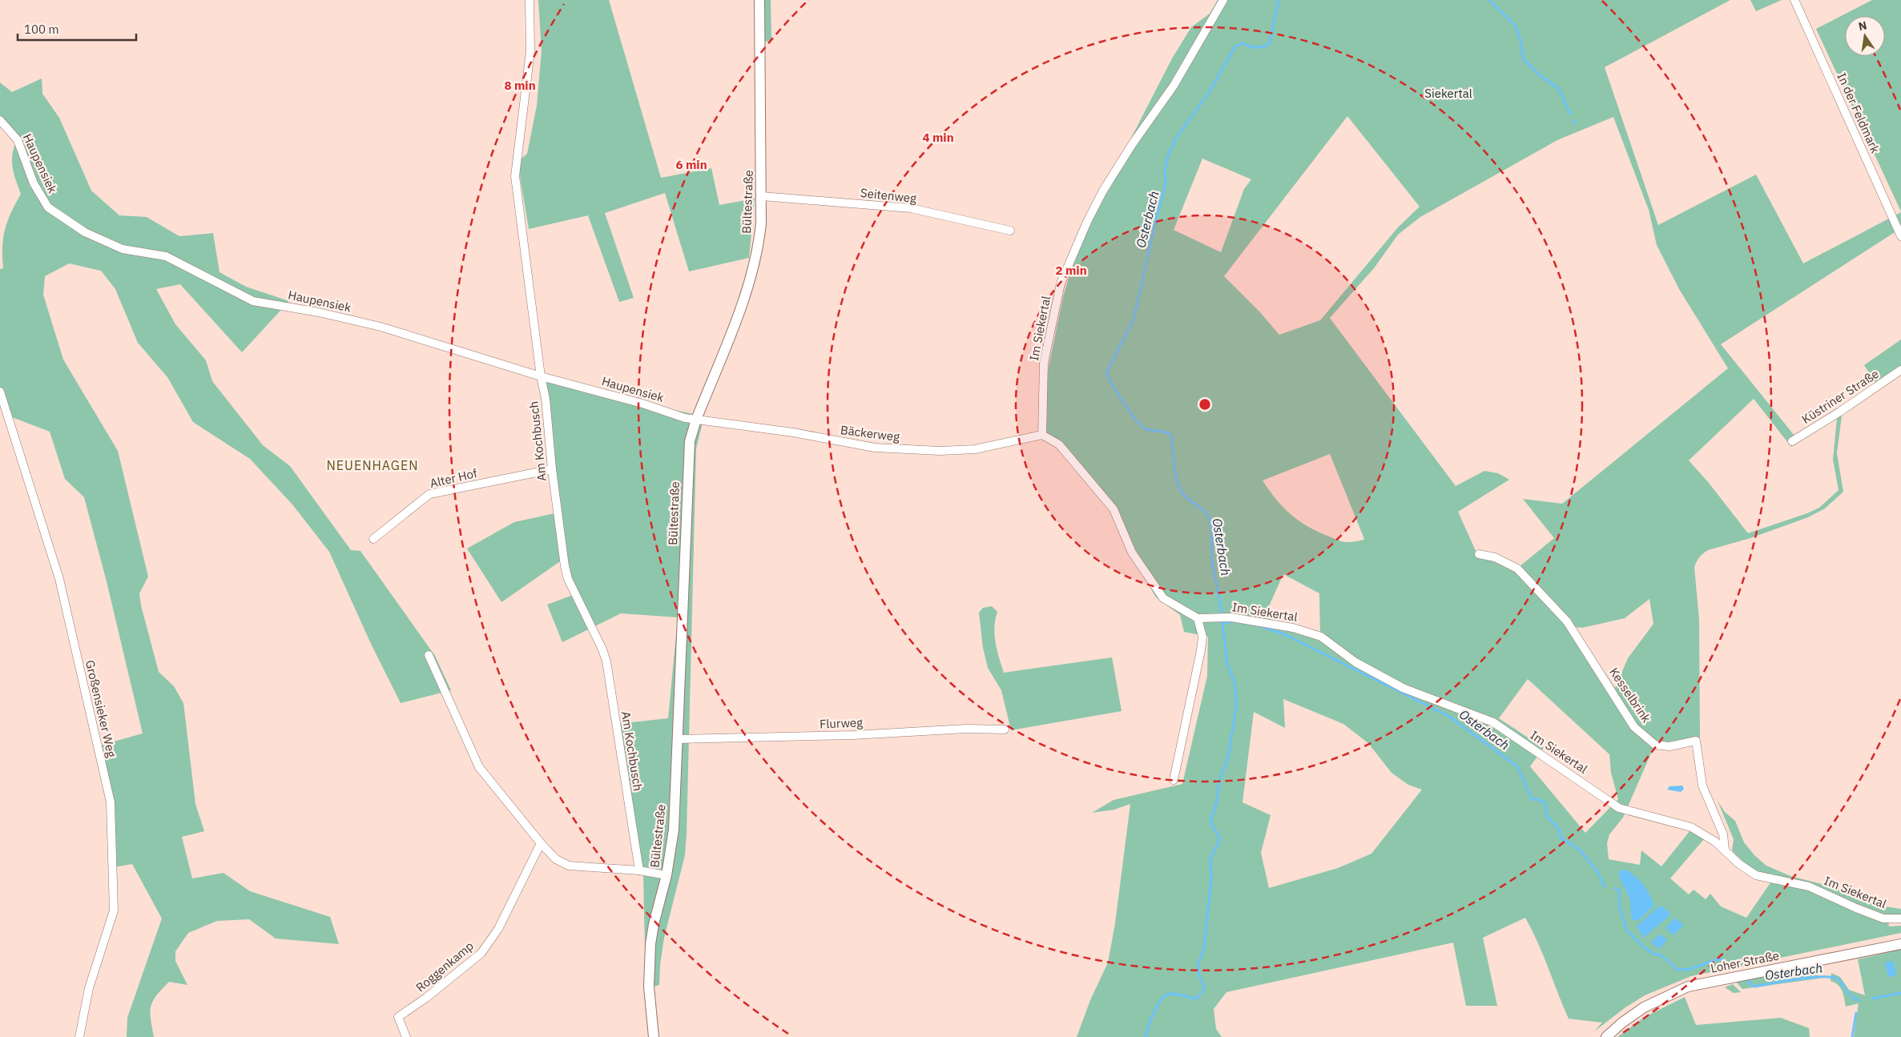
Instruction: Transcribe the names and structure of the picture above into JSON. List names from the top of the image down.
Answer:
{
  "streets": {
    "street": [
      "In der Feldmark",
      "Haupensiek",
      "Seitenweg",
      "Bültestraße",
      "Im Siekertal",
      "Küstriner Straße",
      "Bäckerweg",
      "Am Kochbusch",
      "Alter Hof",
      "Kesselbrink",
      "Großensieker Weg",
      "Flurweg",
      "Loher Straße",
      "Roggenkamp"
    ]
  },
  "crossings": [
    ["Haupensiek", "Bültestraße"],
    ["Haupensiek", "Bäckerweg"],
    ["Haupensiek", "Am Kochbusch"],
    ["Seitenweg", "Bültestraße"],
    ["Bültestraße", "Bäckerweg"],
    ["Bültestraße", "Flurweg"],
    ["Im Siekertal", "Bäckerweg"],
    ["Im Siekertal", "Kesselbrink"],
    ["Am Kochbusch", "Alter Hof"]
  ],
  "districts": ["NEUENHAGEN"],
  "water": ["Osterbach"],
  "parks": ["Siekertal"],
  "scale_bar": "100 m",
  "north": "top",
  "rings": [
    "8 min",
    "4 min",
    "6 min",
    "2 min"
  ]
}
